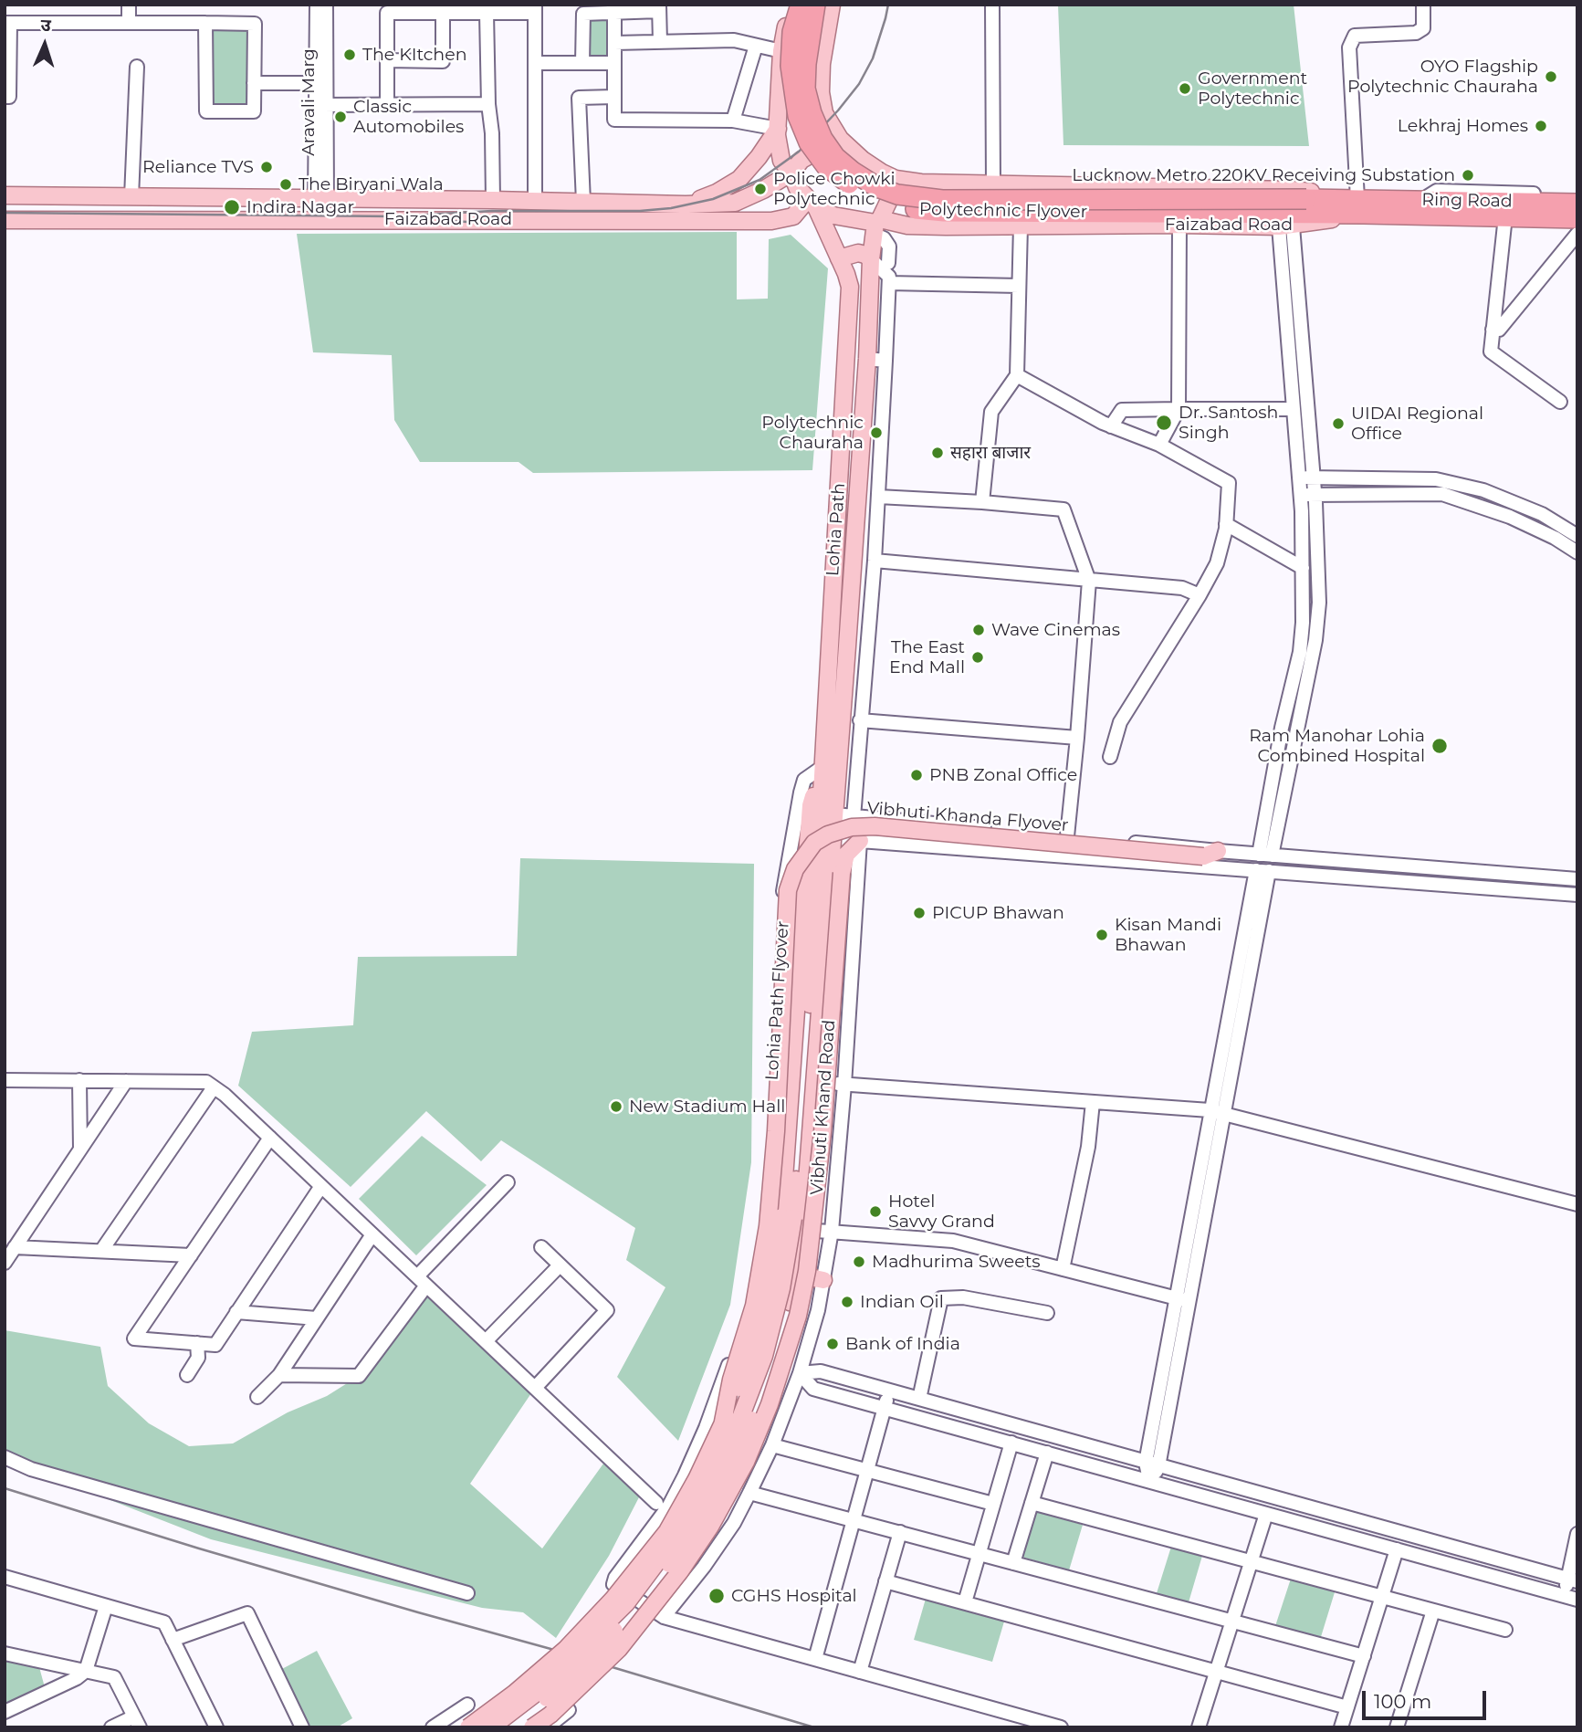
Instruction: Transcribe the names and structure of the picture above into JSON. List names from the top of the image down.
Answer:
{
  "streets": {
    "highway": ["Ring Road", "Polytechnic Flyover", "Faizabad Road"],
    "main road": ["Lohia Path", "Vibhuti Khanda Flyover", "Lohia Path Flyover"],
    "street": ["Aravali Marg", "Vibhuti Khand Road"]
  },
  "crossings": [
    ["Aravali Marg", "Faizabad Road"],
    ["Ring Road", "Polytechnic Flyover"],
    ["Ring Road", "Faizabad Road"],
    ["Polytechnic Flyover", "Faizabad Road"],
    ["Faizabad Road", "Lohia Path"],
    ["Lohia Path", "Lohia Path Flyover"],
    ["Vibhuti Khanda Flyover", "Lohia Path Flyover"]
  ],
  "places": [
    "The KItchen",
    "OYO Flagship Polytechnic Chauraha",
    "Government Polytechnic",
    "Classic Automobiles",
    "Lekhraj Homes",
    "Reliance TVS",
    "Lucknow Metro 220KV Receiving Substation",
    "The Biryani Wala",
    "Police Chowki Polytechnic",
    "Indira Nagar",
    "Dr. Santosh Singh",
    "UIDAI Regional Office",
    "Polytechnic Chauraha",
    "सहारा बाजार",
    "Wave Cinemas",
    "The East End Mall",
    "Ram Manohar Lohia Combined Hospital",
    "PNB Zonal Office",
    "PICUP Bhawan",
    "Kisan Mandi Bhawan",
    "New Stadium Hall",
    "Hotel Savvy Grand",
    "Madhurima Sweets",
    "Indian Oil",
    "Bank of India",
    "CGHS Hospital"
  ],
  "scale_bar": "100 m",
  "north": "top"
}
